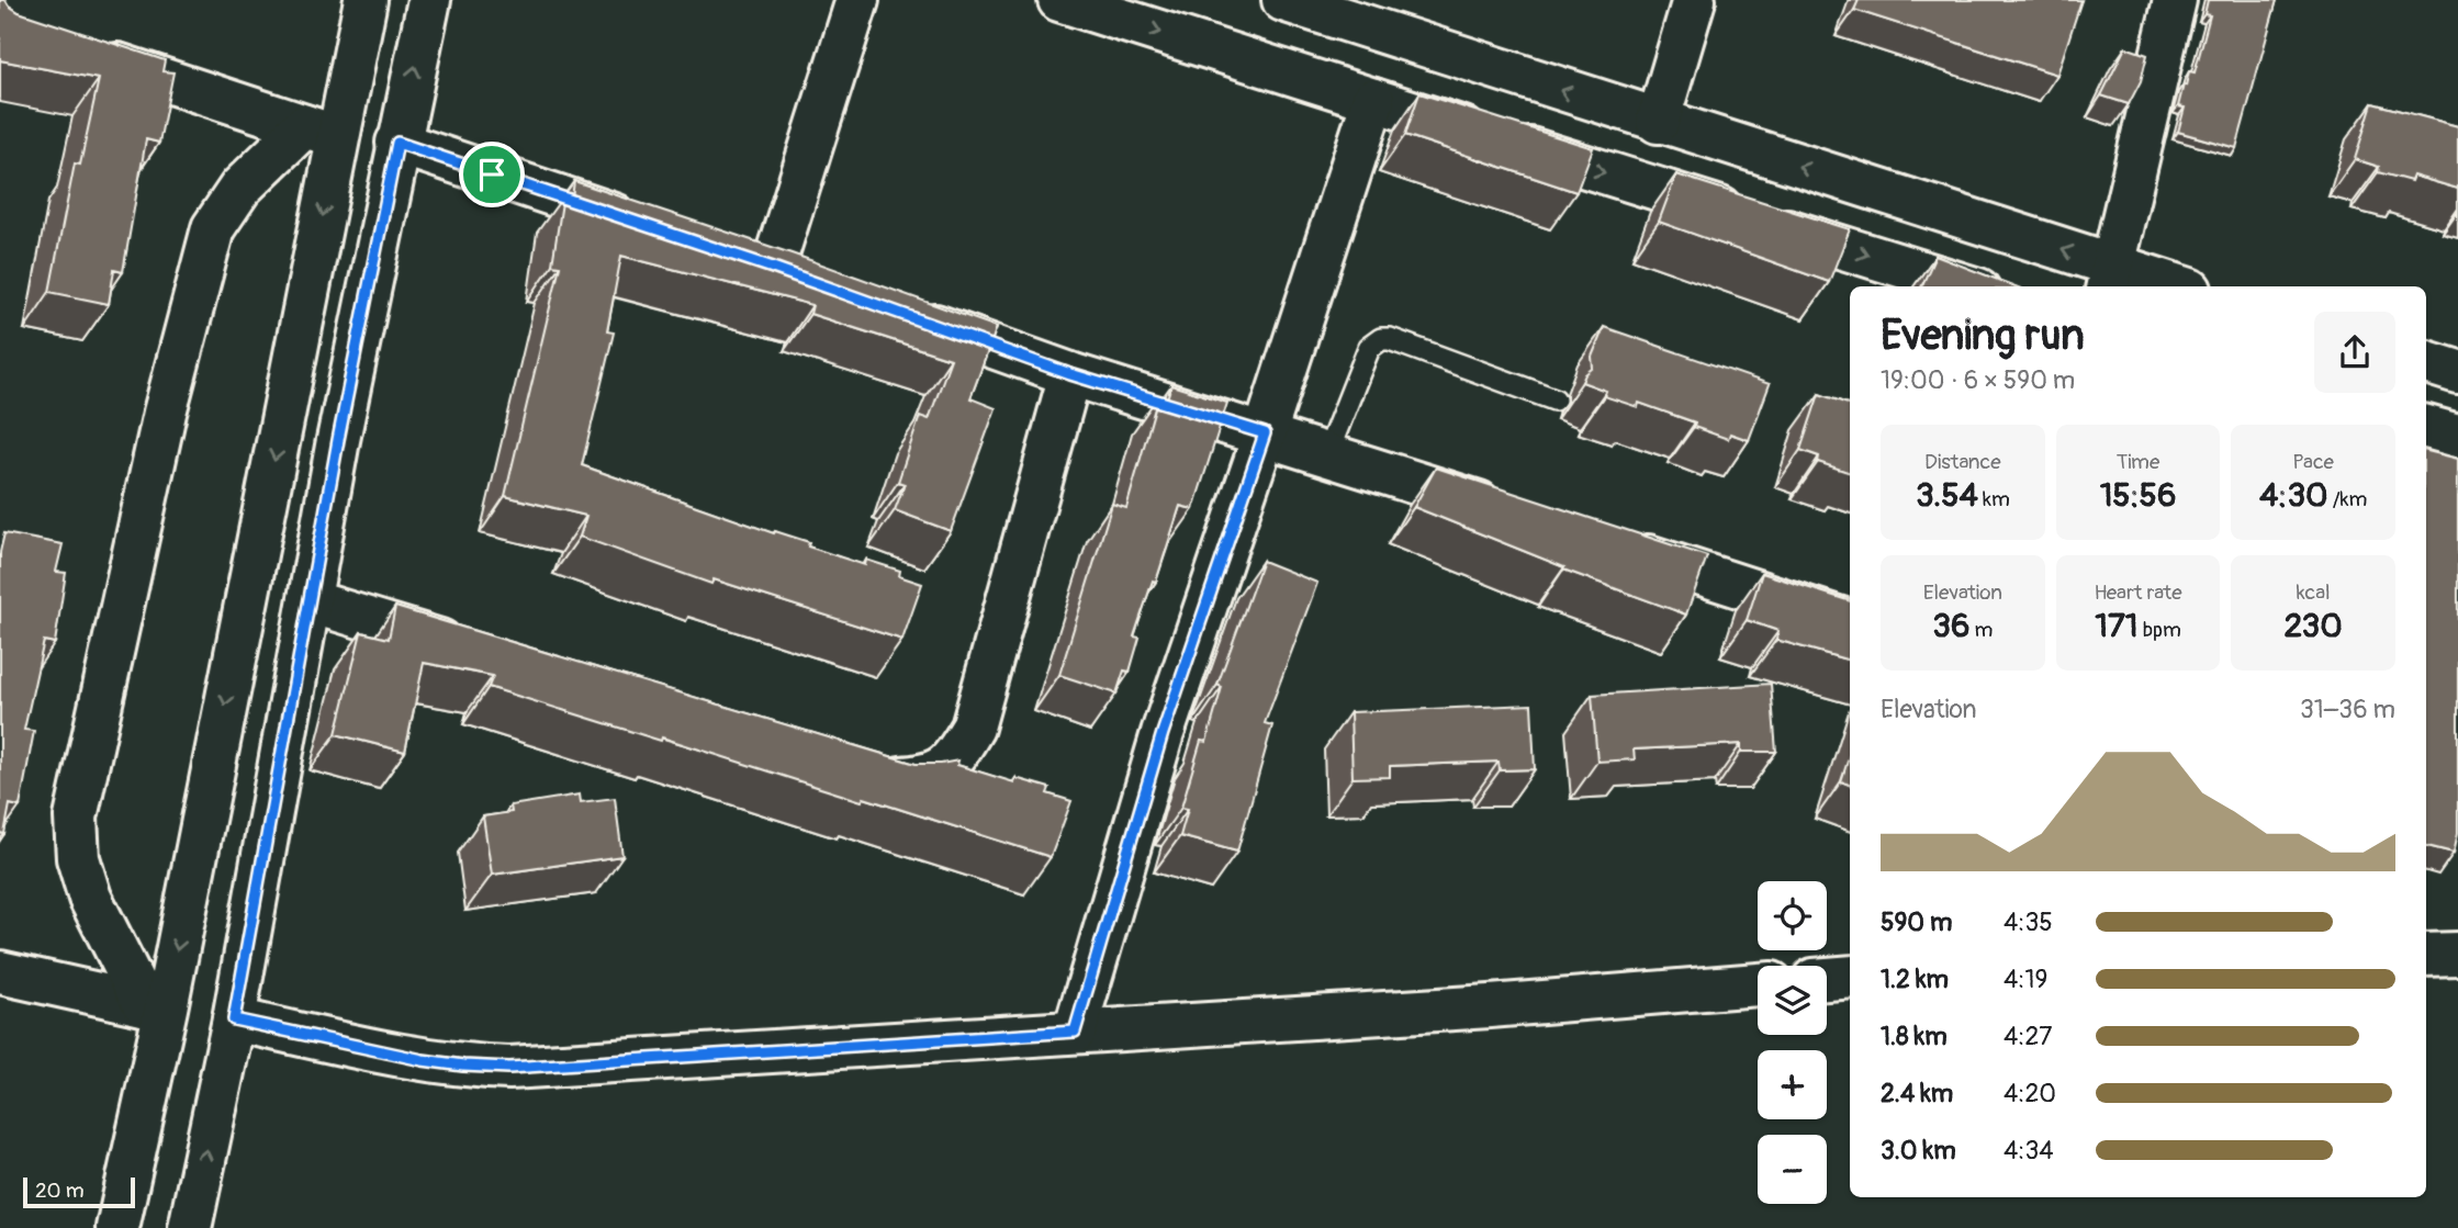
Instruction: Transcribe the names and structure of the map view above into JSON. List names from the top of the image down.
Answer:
{
  "scale_bar": "20 m",
  "page": {
    "heading": ["Evening run", "19:00 · 6 × 590 m"],
    "stats": [
      ["Distance", "3.54 km"],
      ["Time", "15:56"],
      ["Pace", "4:30 /km"],
      ["Elevation", "36 m"],
      ["Heart rate", "171 bpm"],
      ["kcal", "230"]
    ],
    "chart": ["Elevation", "31–36 m"],
    "map_buttons": ["+", "−"],
    "list": [
      {
        "name": "590 m",
        "note": "4:35"
      },
      {
        "name": "1.2 km",
        "note": "4:19"
      },
      {
        "name": "1.8 km",
        "note": "4:27"
      },
      {
        "name": "2.4 km",
        "note": "4:20"
      },
      {
        "name": "3.0 km",
        "note": "4:34"
      }
    ],
    "scale": "20 m"
  }
}
